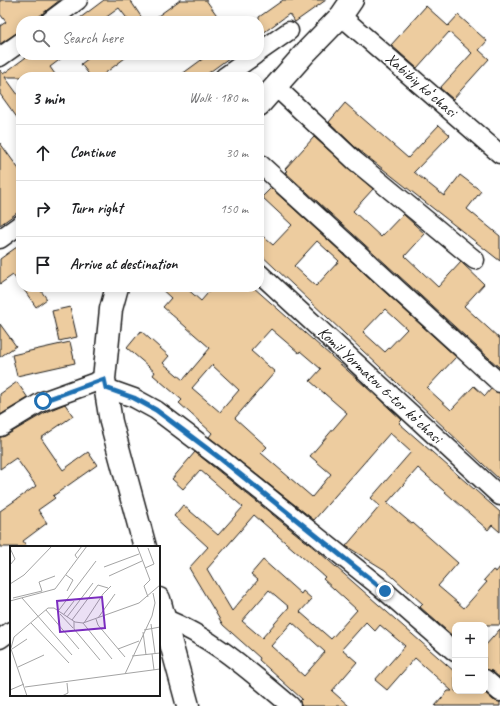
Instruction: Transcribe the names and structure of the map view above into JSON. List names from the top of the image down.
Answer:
{
  "streets": {
    "street": ["Xabibiy koʻchasi", "Komil Yormatov 6-tor koʻchasi"]
  },
  "page": {
    "search": "Search here",
    "heading": ["3 min", "Walk · 180 m"],
    "list": [
      ["Continue", "30 m"],
      ["Turn right", "150 m"],
      "Arrive at destination"
    ],
    "map_buttons": ["+", "−"]
  }
}
